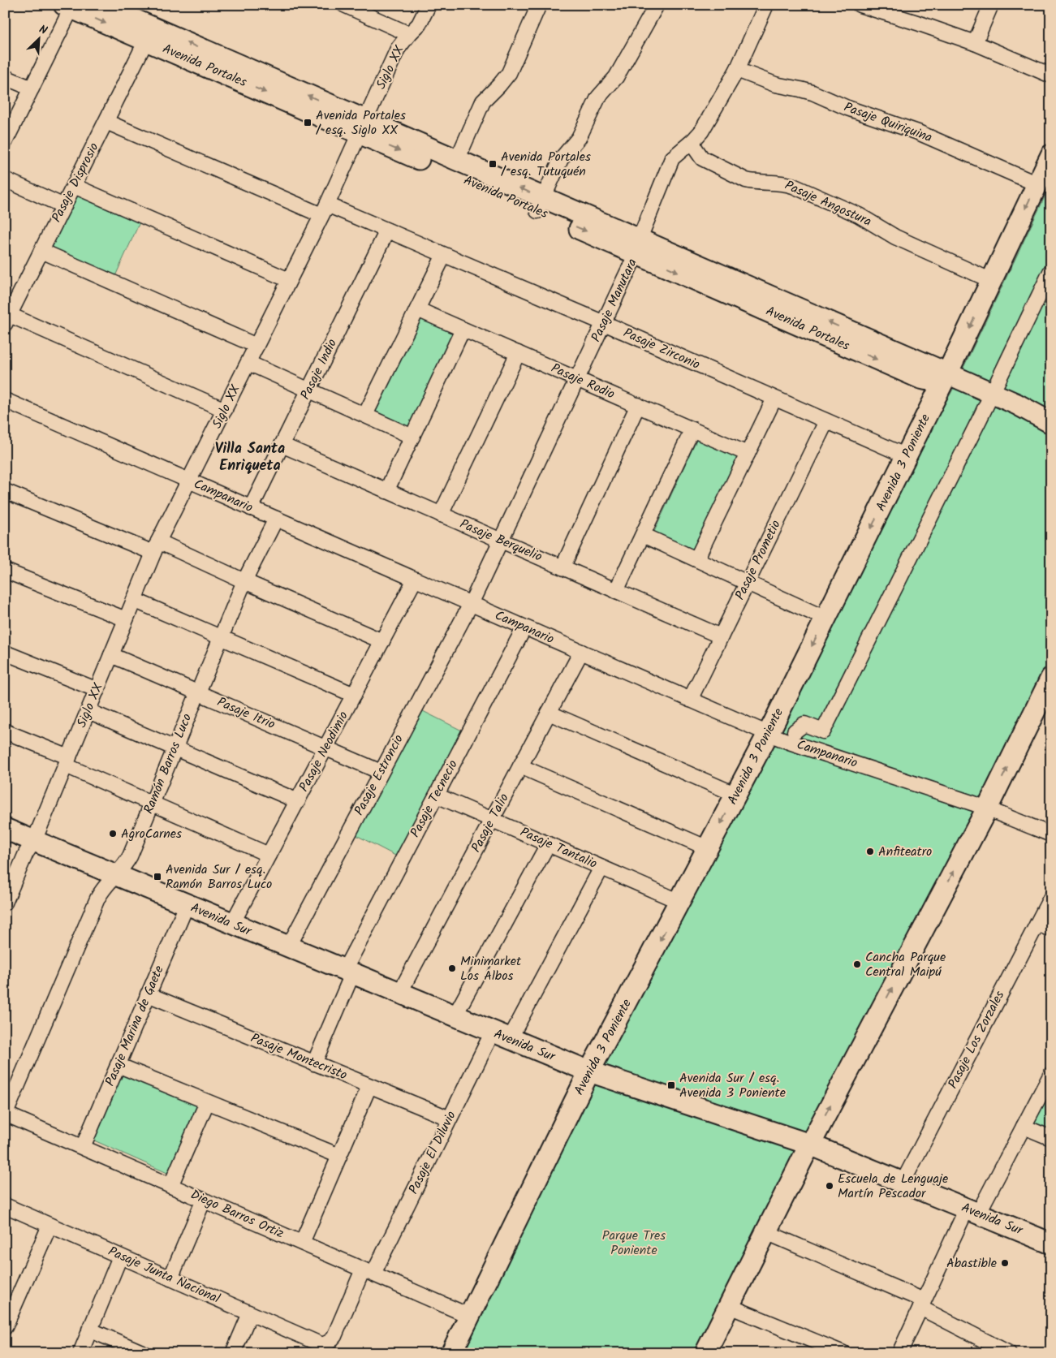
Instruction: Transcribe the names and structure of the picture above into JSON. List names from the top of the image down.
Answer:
{
  "streets": {
    "main road": ["Avenida Portales", "Avenida 3 Poniente", "Avenida Sur"],
    "street": [
      "Siglo XX",
      "Pasaje Quiriquina",
      "Pasaje Disprosio",
      "Pasaje Angostura",
      "Pasaje Manutara",
      "Pasaje Zirconio",
      "Pasaje Indio",
      "Pasaje Rodio",
      "Campanario",
      "Pasaje Berquelio",
      "Pasaje Prometio",
      "Pasaje Itrio",
      "Pasaje Neodimio",
      "Ramón Barros Luco",
      "Pasaje Estroncio",
      "Pasaje Tecnecio",
      "Pasaje Talio",
      "Pasaje Tantalio",
      "Pasaje Marina de Gaete",
      "Pasaje Los Zorzales",
      "Pasaje Montecristo",
      "Pasaje El Diluvio",
      "Diego Barros Ortiz",
      "Pasaje Junta Nacional"
    ]
  },
  "crossings": [
    ["Avenida Portales", "Siglo XX"],
    ["Avenida Portales", "Pasaje Disprosio"],
    ["Avenida Portales", "Pasaje Manutara"],
    ["Avenida Portales", "Avenida 3 Poniente"],
    ["Siglo XX", "Pasaje Zirconio"],
    ["Siglo XX", "Campanario"],
    ["Siglo XX", "Pasaje Itrio"],
    ["Siglo XX", "Avenida Sur"],
    ["Pasaje Quiriquina", "Pasaje Manutara"],
    ["Pasaje Quiriquina", "Avenida 3 Poniente"],
    ["Pasaje Disprosio", "Pasaje Zirconio"],
    ["Pasaje Angostura", "Pasaje Manutara"],
    ["Pasaje Angostura", "Avenida 3 Poniente"],
    ["Pasaje Manutara", "Pasaje Zirconio"],
    ["Pasaje Manutara", "Pasaje Rodio"],
    ["Pasaje Manutara", "Campanario"],
    ["Pasaje Manutara", "Pasaje Berquelio"],
    ["Pasaje Manutara", "Pasaje Estroncio"],
    ["Pasaje Zirconio", "Pasaje Indio"],
    ["Pasaje Zirconio", "Avenida 3 Poniente"],
    ["Pasaje Zirconio", "Pasaje Prometio"],
    ["Pasaje Indio", "Campanario"],
    ["Pasaje Indio", "Pasaje Berquelio"],
    ["Avenida 3 Poniente", "Campanario"],
    ["Avenida 3 Poniente", "Pasaje Tantalio"],
    ["Avenida 3 Poniente", "Avenida Sur"],
    ["Avenida 3 Poniente", "Diego Barros Ortiz"],
    ["Campanario", "Pasaje Prometio"],
    ["Campanario", "Pasaje Neodimio"],
    ["Campanario", "Ramón Barros Luco"],
    ["Campanario", "Pasaje Estroncio"],
    ["Campanario", "Pasaje Tecnecio"],
    ["Campanario", "Pasaje Talio"],
    ["Pasaje Berquelio", "Pasaje Prometio"],
    ["Pasaje Itrio", "Pasaje Neodimio"],
    ["Pasaje Itrio", "Ramón Barros Luco"],
    ["Pasaje Itrio", "Pasaje Estroncio"],
    ["Pasaje Neodimio", "Avenida Sur"],
    ["Ramón Barros Luco", "Avenida Sur"],
    ["Ramón Barros Luco", "Diego Barros Ortiz"],
    ["Pasaje Estroncio", "Avenida Sur"],
    ["Pasaje Tecnecio", "Pasaje Tantalio"],
    ["Pasaje Tecnecio", "Avenida Sur"],
    ["Pasaje Tecnecio", "Pasaje Montecristo"],
    ["Pasaje Talio", "Pasaje Tantalio"],
    ["Pasaje Talio", "Avenida Sur"],
    ["Pasaje Tantalio", "Pasaje El Diluvio"],
    ["Avenida Sur", "Pasaje Marina de Gaete"],
    ["Avenida Sur", "Pasaje Los Zorzales"],
    ["Avenida Sur", "Pasaje El Diluvio"],
    ["Pasaje Marina de Gaete", "Pasaje Montecristo"],
    ["Pasaje Marina de Gaete", "Diego Barros Ortiz"],
    ["Pasaje Montecristo", "Pasaje El Diluvio"],
    ["Pasaje El Diluvio", "Diego Barros Ortiz"],
    ["Pasaje El Diluvio", "Pasaje Junta Nacional"]
  ],
  "one_way": ["Avenida 3 Poniente"],
  "districts": ["Villa Santa Enriqueta"],
  "parks": ["Parque Tres Poniente"],
  "places": {
    "transit": [
      "Avenida Portales / esq. Siglo XX",
      "Avenida Portales / esq. Tutuquén",
      "Avenida Sur / esq. Ramón Barros Luco",
      "Avenida Sur / esq. Avenida 3 Poniente"
    ],
    "other": [
      "AgroCarnes",
      "Anfiteatro",
      "Cancha Parque Central Maipú",
      "Minimarket Los Albos",
      "Escuela de Lenguaje Martín Pescador",
      "Abastible"
    ]
  },
  "north": "top right"
}
